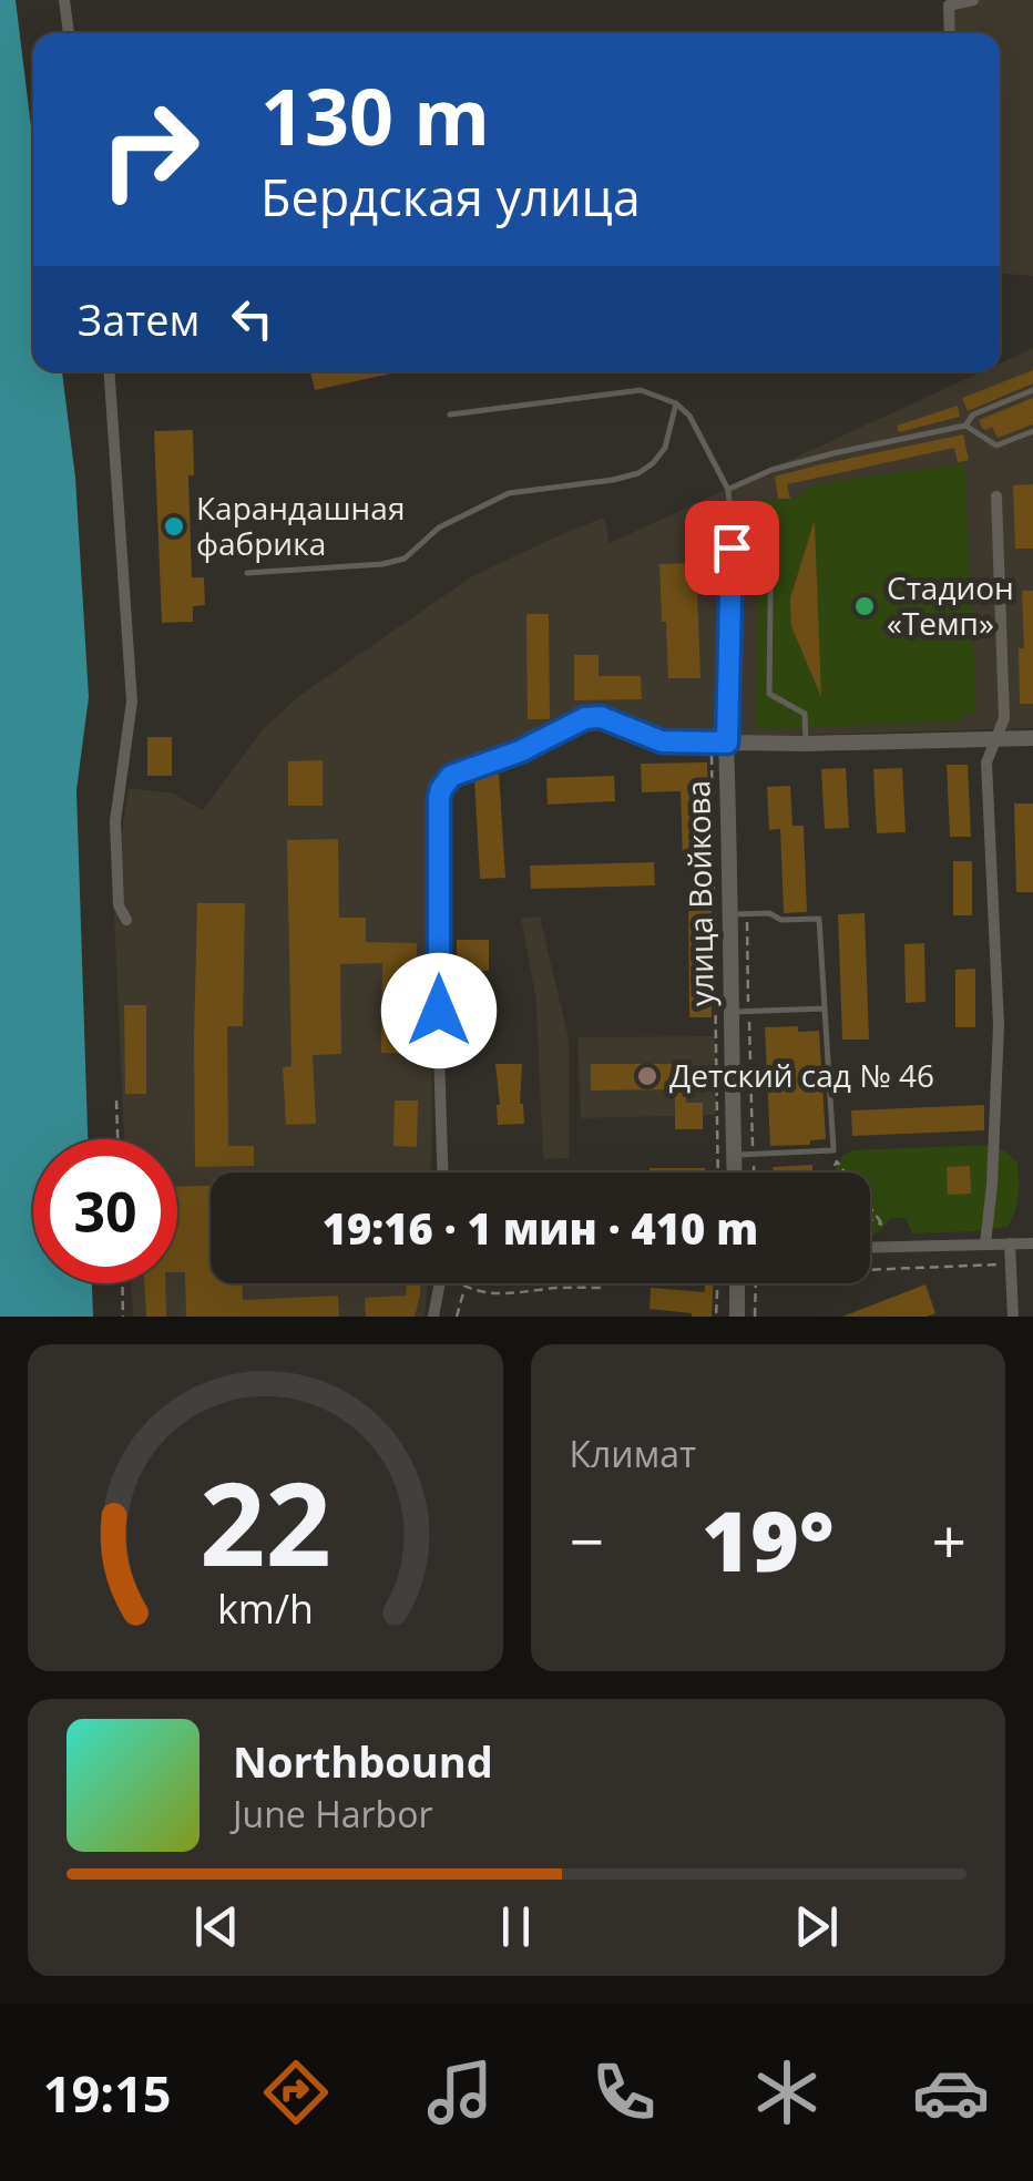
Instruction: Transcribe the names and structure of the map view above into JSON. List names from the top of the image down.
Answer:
{
  "streets": {
    "street": ["улица Войкова"]
  },
  "places": ["Карандашная фабрика", "Стадион «Темп»", "Детский сад № 46"],
  "page": {
    "turn": ["130 m", "Бердская улица"],
    "then": "Затем",
    "limit": "30",
    "trip": "19:16 · 1 мин · 410 m",
    "tile": "Климат",
    "heat": ["−", "19°", "+"],
    "song": ["Northbound", "June Harbor"],
    "tabs": "19:15",
    "gauge": ["22", "km/h"]
  }
}
